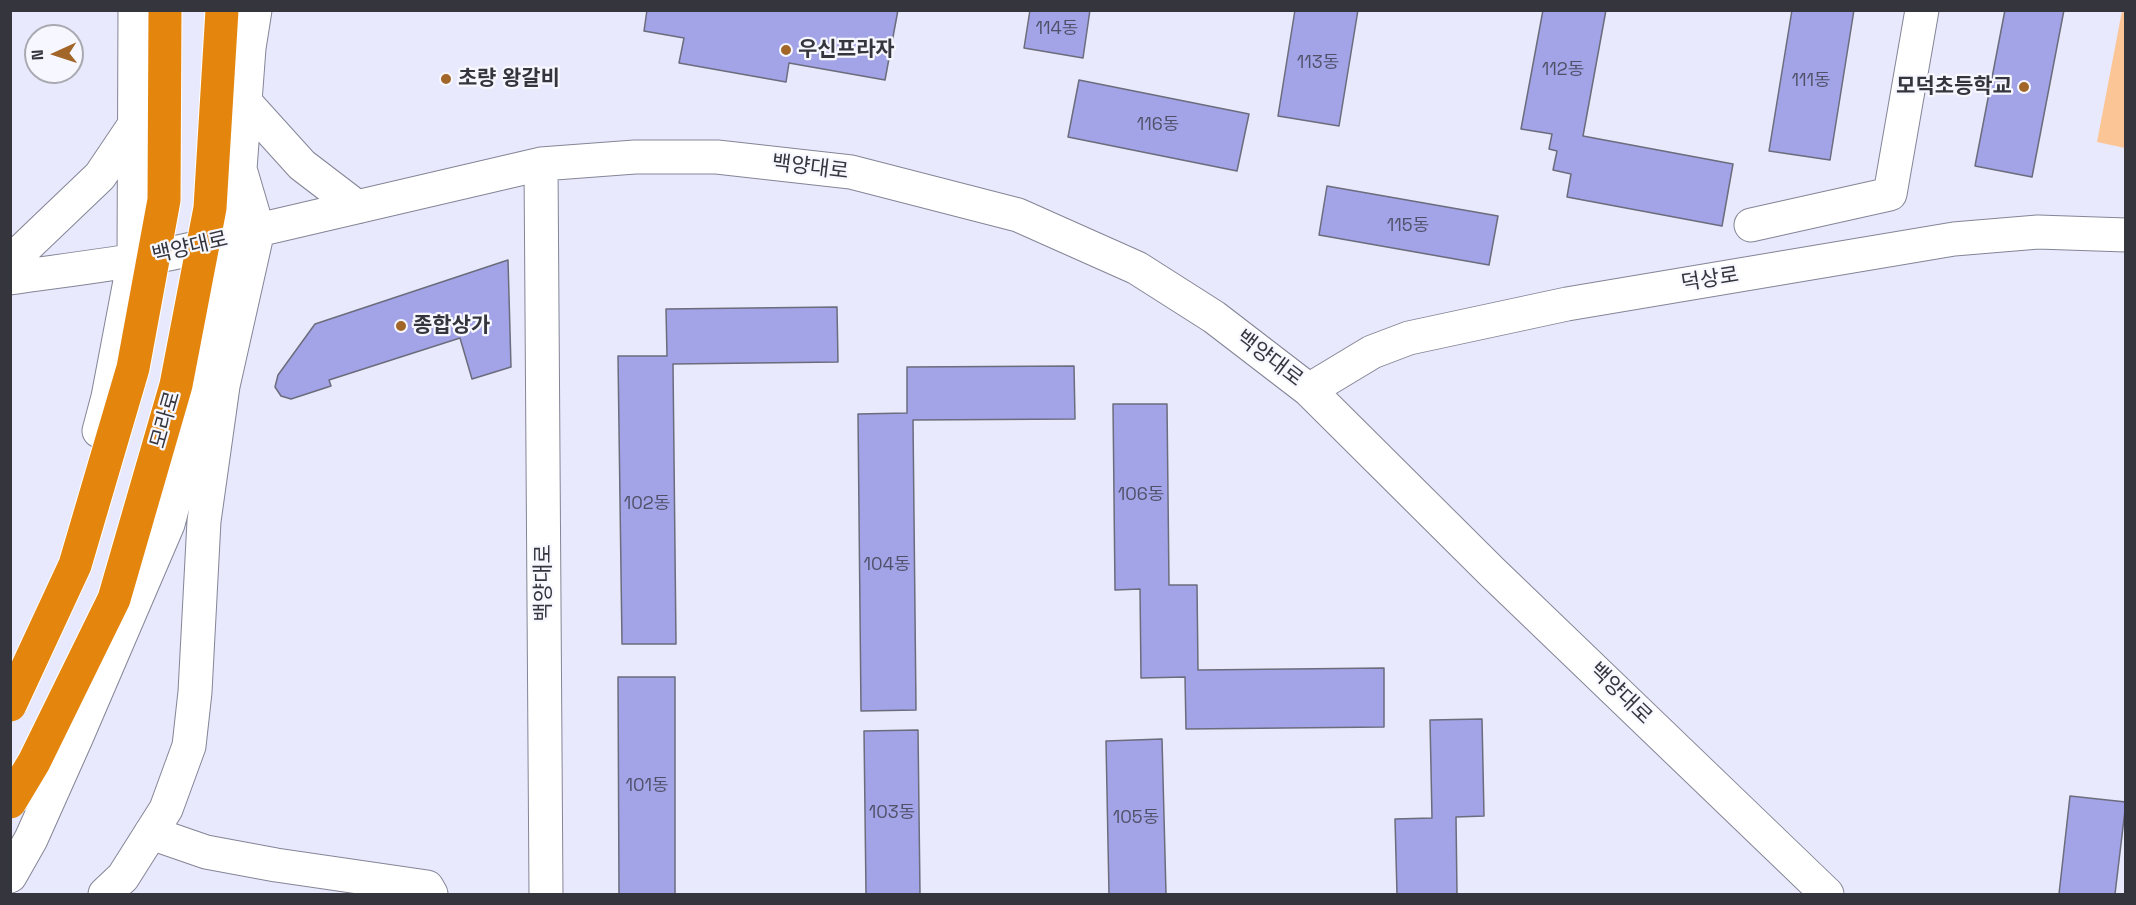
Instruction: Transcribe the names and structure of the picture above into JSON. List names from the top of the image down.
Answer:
{
  "streets": {
    "highway": ["모라로"],
    "main road": ["백양대로", "덕상로"]
  },
  "crossings": [
    ["백양대로", "덕상로"],
    ["백양대로", "모라로"]
  ],
  "places": [
    "우신프라자",
    "초량 왕갈비",
    "모덕초등학교",
    "종합상가"
  ],
  "house_numbers": [
    "114동",
    "113동",
    "112동",
    "111동",
    "116동",
    "115동",
    "106동",
    "102동",
    "104동",
    "101동",
    "103동",
    "105동"
  ],
  "north": "left"
}
